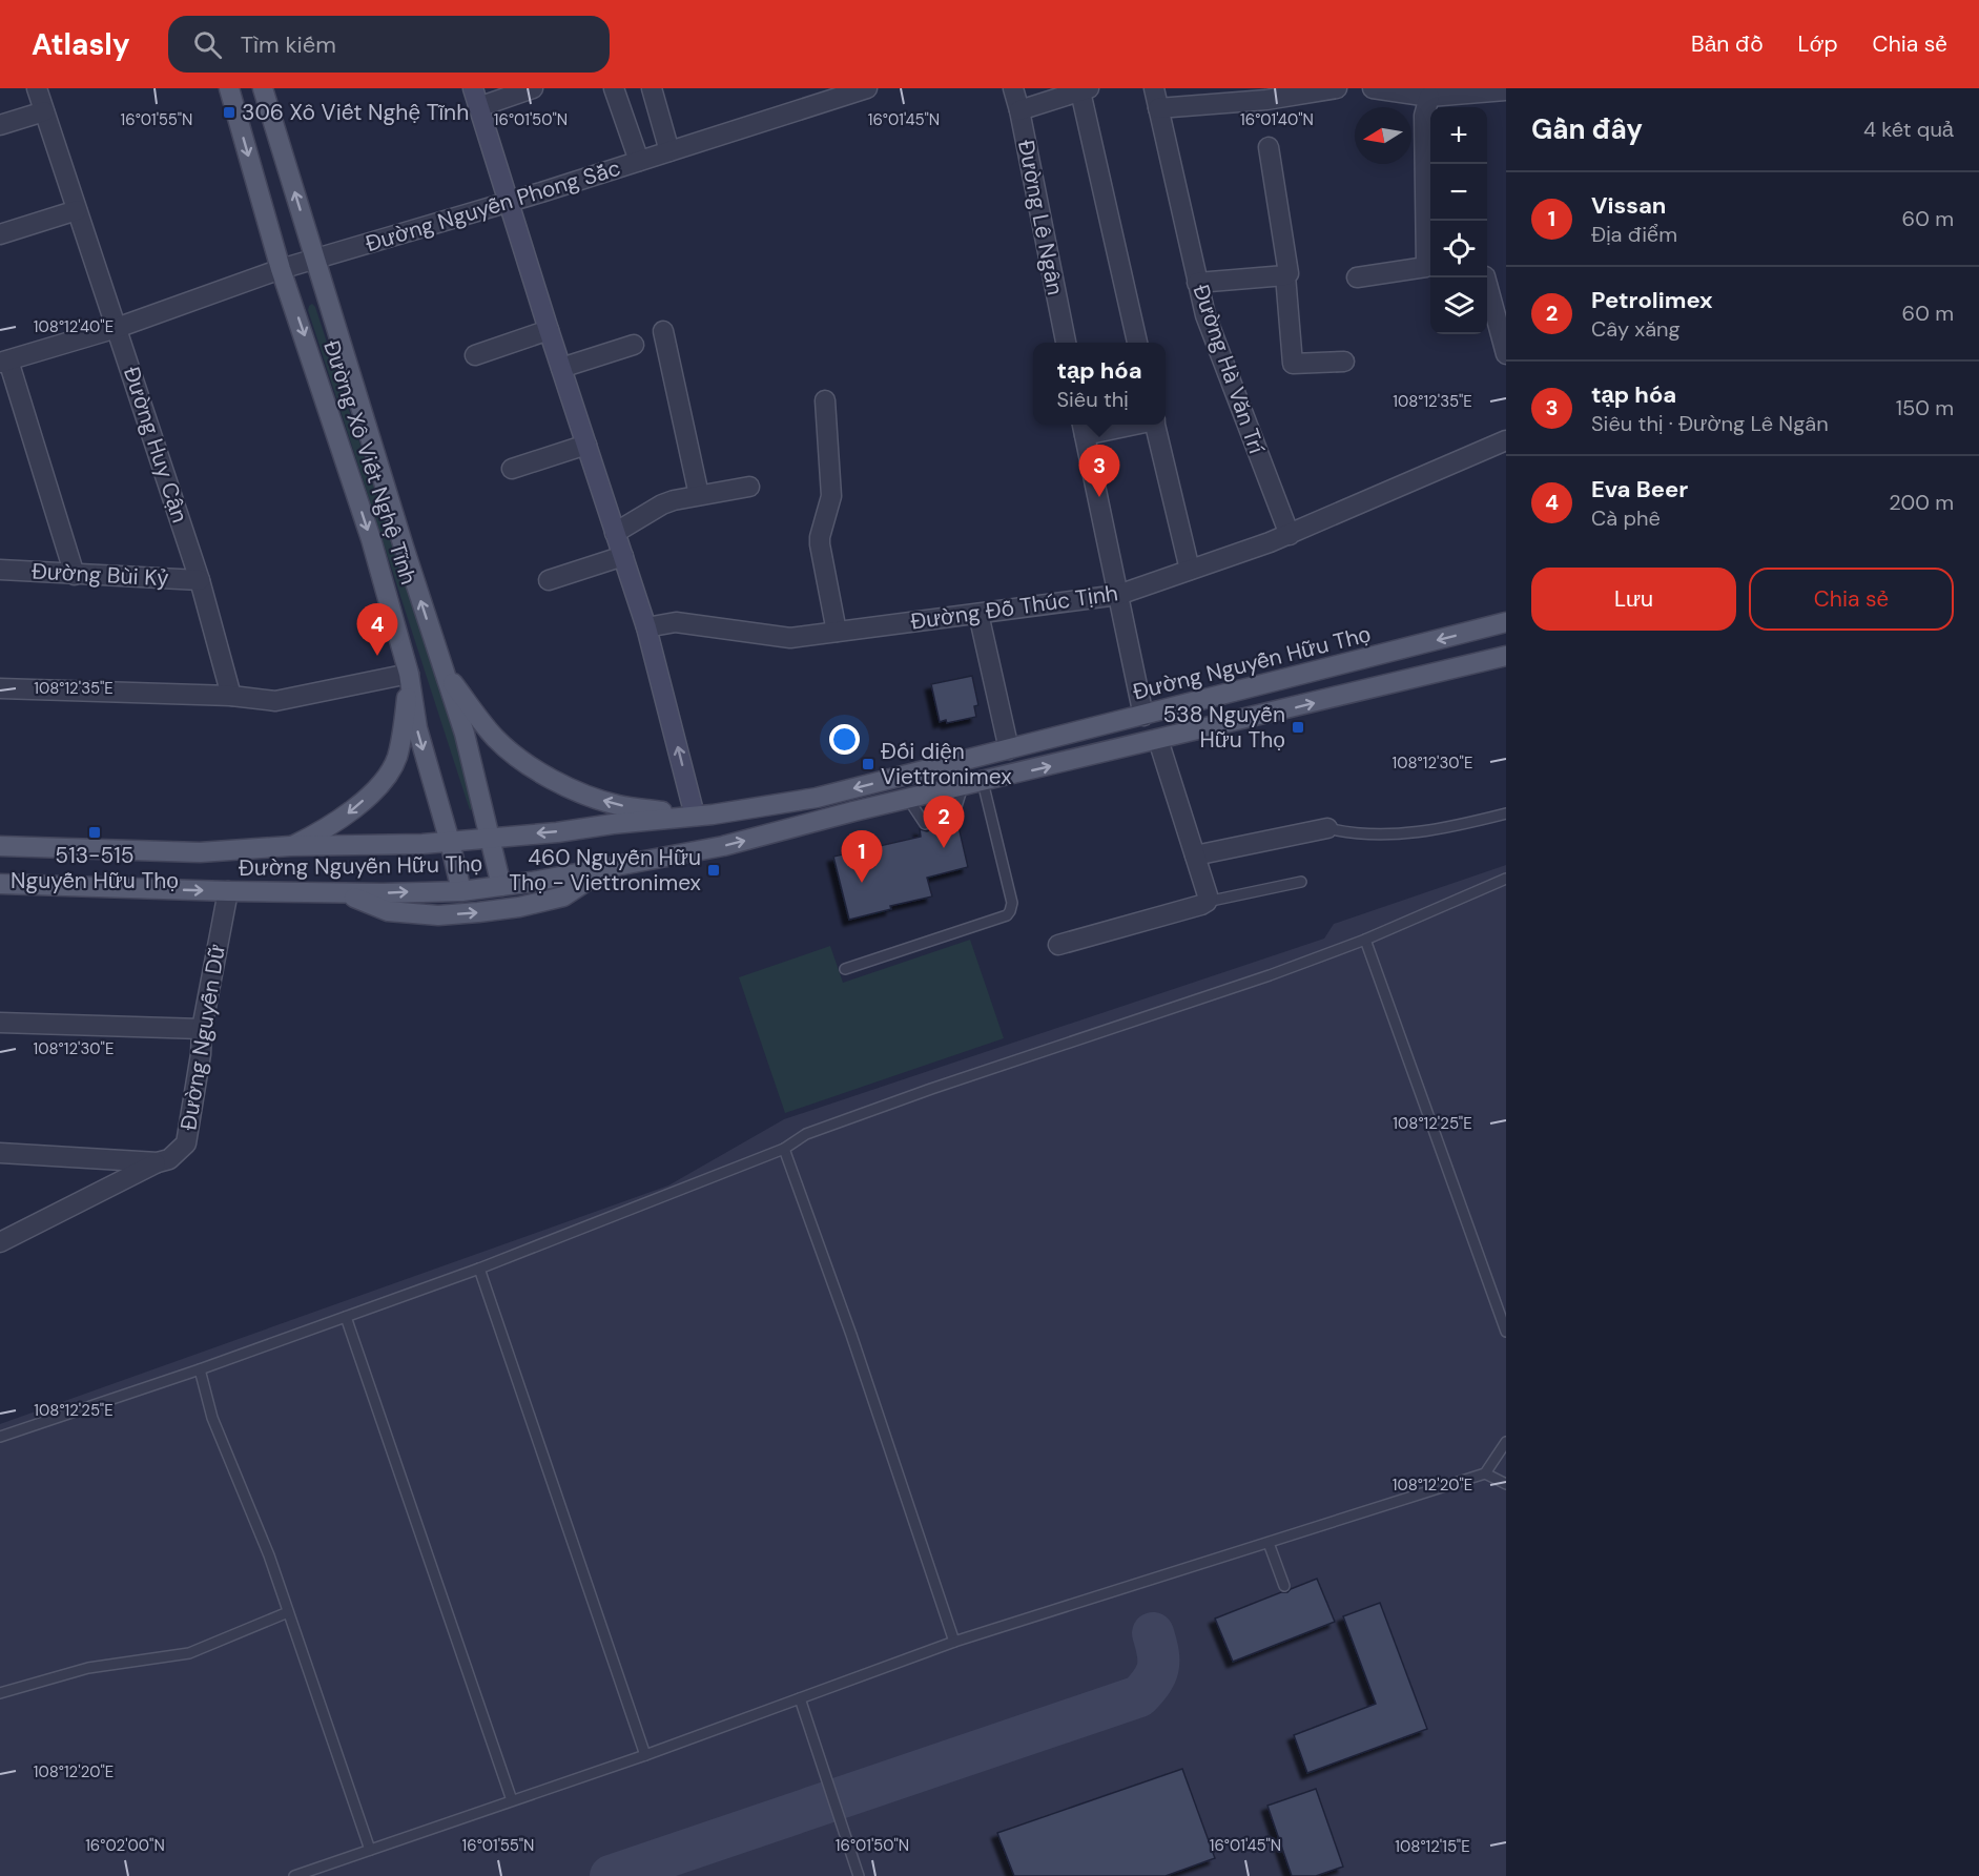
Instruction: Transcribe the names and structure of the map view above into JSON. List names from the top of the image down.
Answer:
{
  "streets": {
    "main road": ["Đường Xô Viết Nghệ Tĩnh", "Đường Nguyễn Hữu Thọ"],
    "street": [
      "Đường Nguyễn Phong Sắc",
      "Đường Lê Ngân",
      "Đường Hà Văn Trí",
      "Đường Huy Cận",
      "Đường Bùi Kỷ",
      "Đường Đỗ Thúc Tịnh",
      "Đường Nguyễn Dữ"
    ]
  },
  "crossings": [
    ["Đường Nguyễn Phong Sắc", "Đường Huy Cận"],
    ["Đường Nguyễn Phong Sắc", "Đường Xô Viết Nghệ Tĩnh"],
    ["Đường Hà Văn Trí", "Đường Đỗ Thúc Tịnh"],
    ["Đường Huy Cận", "Đường Bùi Kỷ"],
    ["Đường Xô Viết Nghệ Tĩnh", "Đường Nguyễn Hữu Thọ"],
    ["Đường Nguyễn Hữu Thọ", "Đường Nguyễn Dữ"]
  ],
  "places": {
    "transit": [
      "306 Xô Viết Nghệ Tĩnh",
      "538 Nguyễn Hữu Thọ",
      "Đối diện Viettronimex",
      "513-515 Nguyễn Hữu Thọ",
      "460 Nguyễn Hữu Thọ - Viettronimex"
    ]
  },
  "north": "left",
  "page": {
    "header": "Atlasly",
    "search": "Tìm kiếm",
    "nav": ["Bản đồ", "Lớp", "Chia sẻ"],
    "heading": ["Gần đây", "4 kết quả"],
    "map_buttons": ["+", "−"],
    "list": [
      {
        "mark": "1",
        "name": "Vissan",
        "note": "Địa điểm",
        "value": "60 m"
      },
      {
        "mark": "2",
        "name": "Petrolimex",
        "note": "Cây xăng",
        "value": "60 m"
      },
      {
        "mark": "3",
        "name": "tạp hóa",
        "note": "Siêu thị · Đường Lê Ngân",
        "value": "150 m"
      },
      {
        "mark": "4",
        "name": "Eva Beer",
        "note": "Cà phê",
        "value": "200 m"
      }
    ],
    "popup": ["tạp hóa", "Siêu thị"],
    "pins": [
      "3",
      "4",
      "2",
      "1"
    ],
    "buttons": ["Lưu", "Chia sẻ"]
  },
  "coordinates": [
    "16°01'40\"N",
    "16°01'55\"N",
    "16°01'50\"N",
    "16°01'45\"N",
    "108°12'40\"E",
    "108°12'35\"E",
    "108°12'30\"E",
    "108°12'25\"E",
    "108°12'20\"E",
    "16°02'00\"N",
    "108°12'15\"E"
  ]
}
